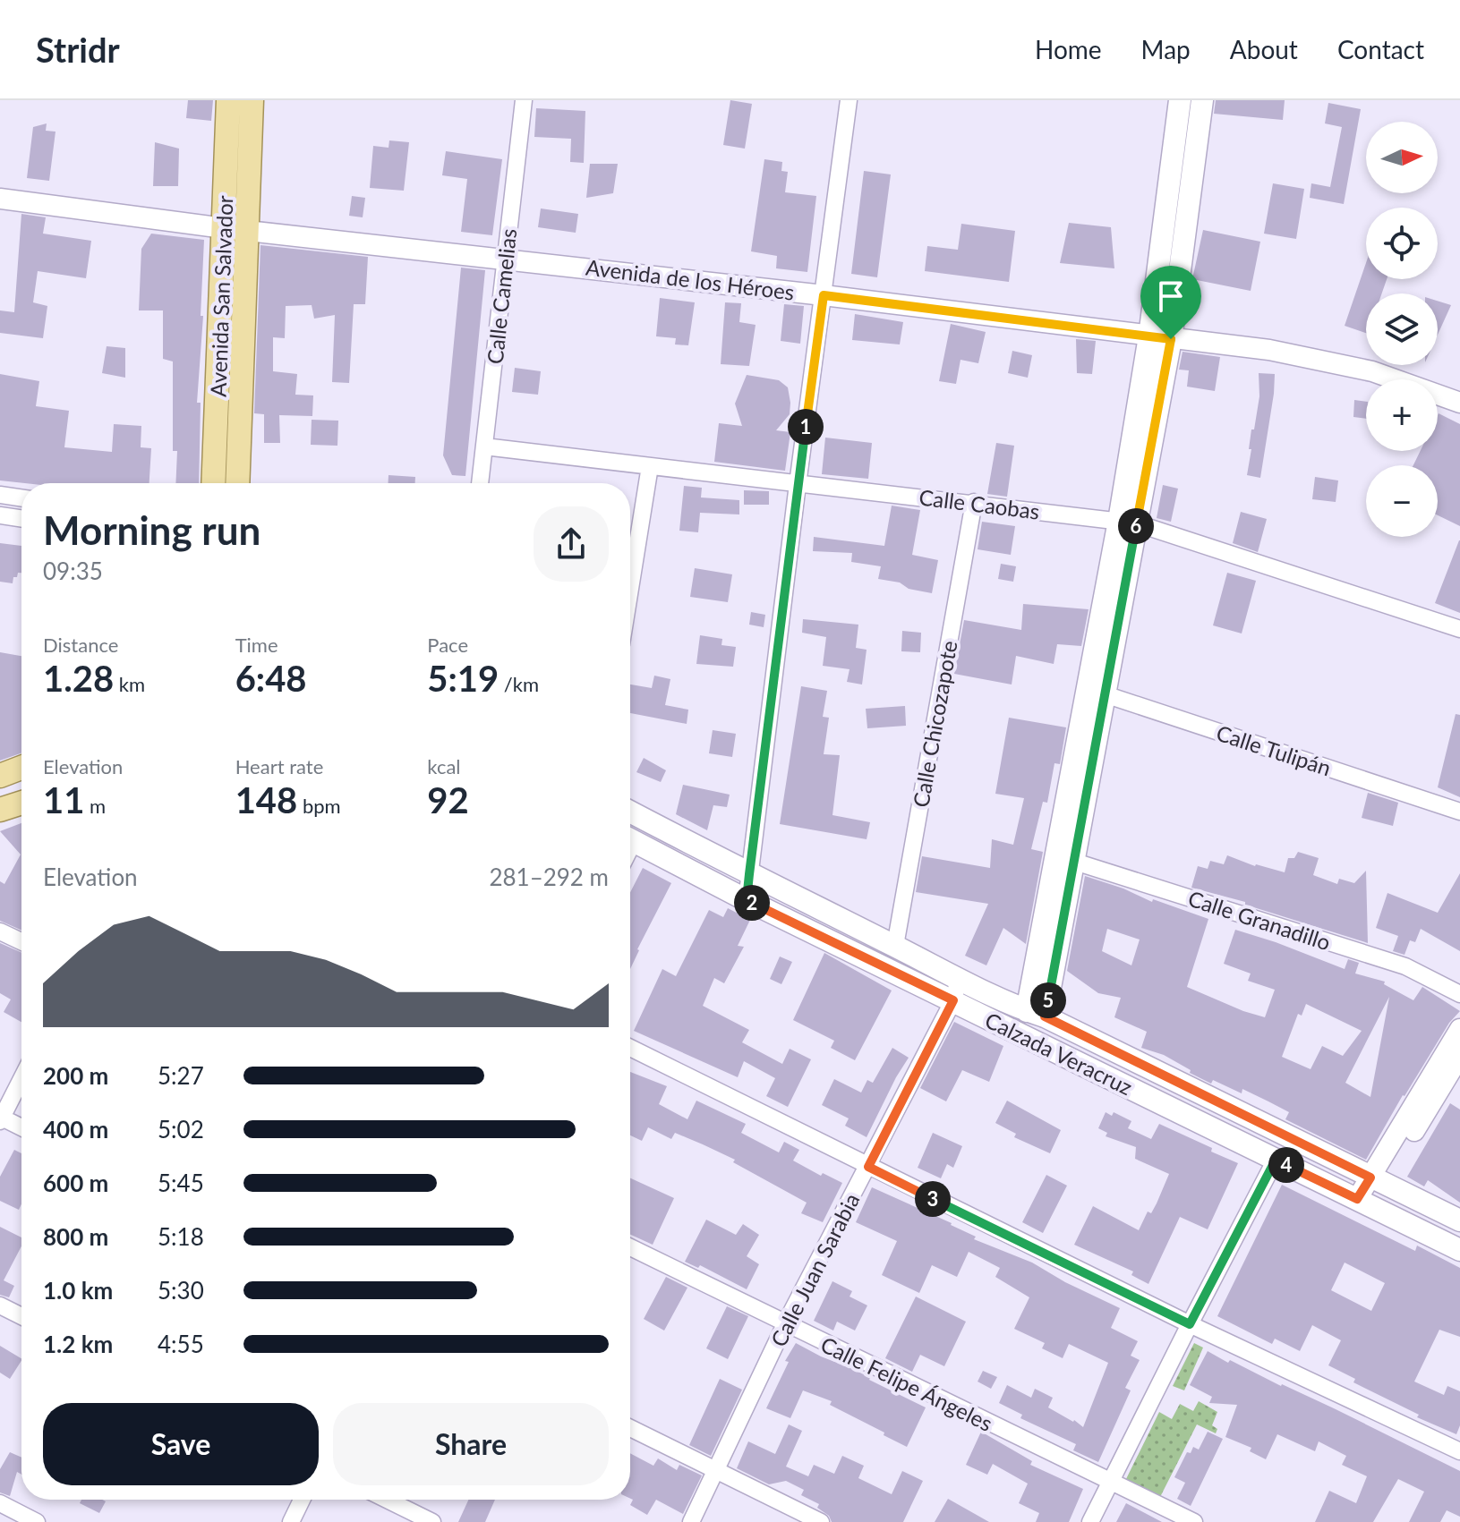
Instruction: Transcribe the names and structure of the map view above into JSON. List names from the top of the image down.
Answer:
{
  "streets": {
    "main road": ["Avenida San Salvador", "Calzada Veracruz"],
    "street": [
      "Avenida de los Héroes",
      "Calle Camelias",
      "Calle Caobas",
      "Calle Chicozapote",
      "Calle Tulipán",
      "Calle Granadillo",
      "Calle Juan Sarabia",
      "Calle Felipe Ángeles"
    ]
  },
  "crossings": [
    ["Avenida de los Héroes", "Avenida San Salvador"],
    ["Avenida de los Héroes", "Calle Camelias"],
    ["Calle Camelias", "Calle Caobas"],
    ["Calle Caobas", "Calle Chicozapote"],
    ["Calle Chicozapote", "Calzada Veracruz"],
    ["Calzada Veracruz", "Calle Juan Sarabia"],
    ["Calle Juan Sarabia", "Calle Felipe Ángeles"]
  ],
  "north": "right",
  "page": {
    "header": "Stridr",
    "nav": [
      "Home",
      "Map",
      "About",
      "Contact"
    ],
    "map_buttons": ["+", "−"],
    "pins": [
      "1",
      "6",
      "2",
      "5",
      "4",
      "3"
    ],
    "heading": ["Morning run", "09:35"],
    "stats": [
      ["Distance", "1.28 km"],
      ["Time", "6:48"],
      ["Pace", "5:19 /km"],
      ["Elevation", "11 m"],
      ["Heart rate", "148 bpm"],
      ["kcal", "92"]
    ],
    "chart": ["Elevation", "281–292 m"],
    "list": [
      {
        "name": "200 m",
        "note": "5:27"
      },
      {
        "name": "400 m",
        "note": "5:02"
      },
      {
        "name": "600 m",
        "note": "5:45"
      },
      {
        "name": "800 m",
        "note": "5:18"
      },
      {
        "name": "1.0 km",
        "note": "5:30"
      },
      {
        "name": "1.2 km",
        "note": "4:55"
      }
    ],
    "buttons": ["Save", "Share"]
  }
}
